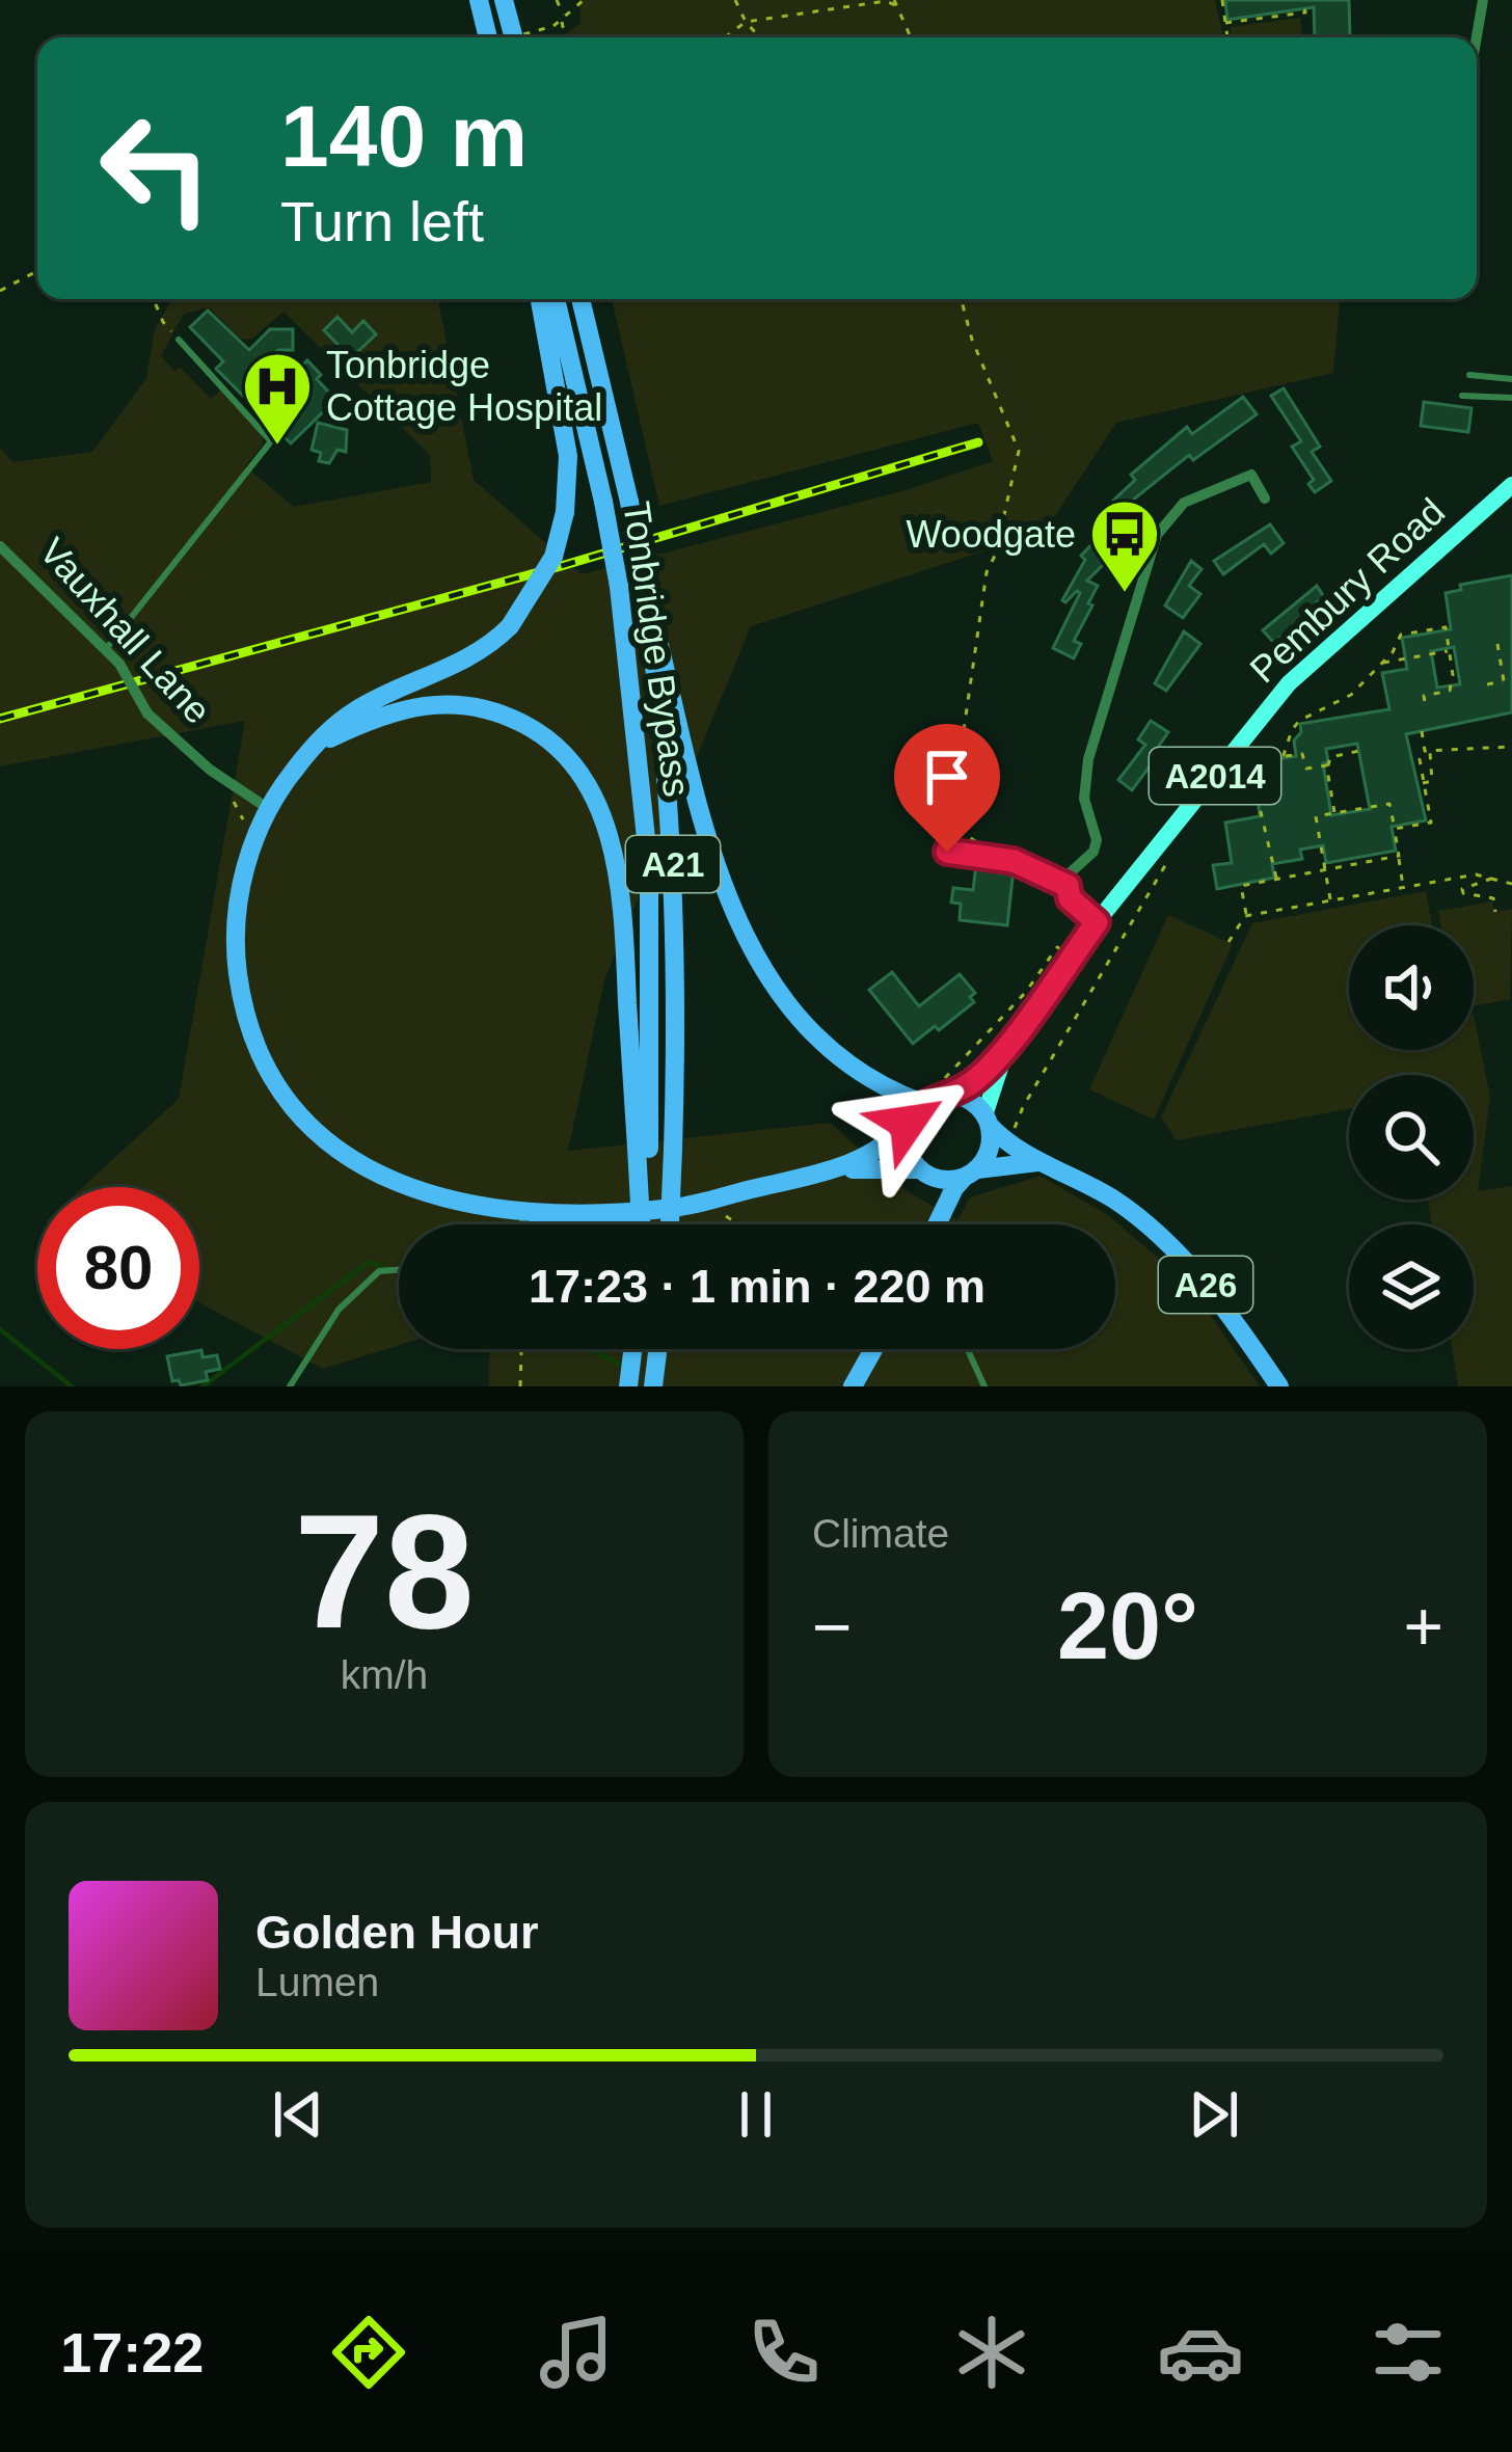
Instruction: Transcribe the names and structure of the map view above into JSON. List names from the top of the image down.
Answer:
{
  "streets": {
    "highway": ["Tonbridge Bypass", "A21", "A26"],
    "main road": ["Pembury Road", "A2014"],
    "street": ["Vauxhall Lane"]
  },
  "crossings": [
    ["Pembury Road", "A26"]
  ],
  "places": {
    "hospital": ["Tonbridge Cottage Hospital"],
    "bus stop": ["Woodgate"]
  },
  "page": {
    "turn": ["140 m", "Turn left"],
    "limit": "80",
    "trip": "17:23 · 1 min · 220 m",
    "tile": [
      ["78", "km/h"],
      "Climate"
    ],
    "heat": ["−", "20°", "+"],
    "song": ["Golden Hour", "Lumen"],
    "tabs": "17:22"
  }
}
